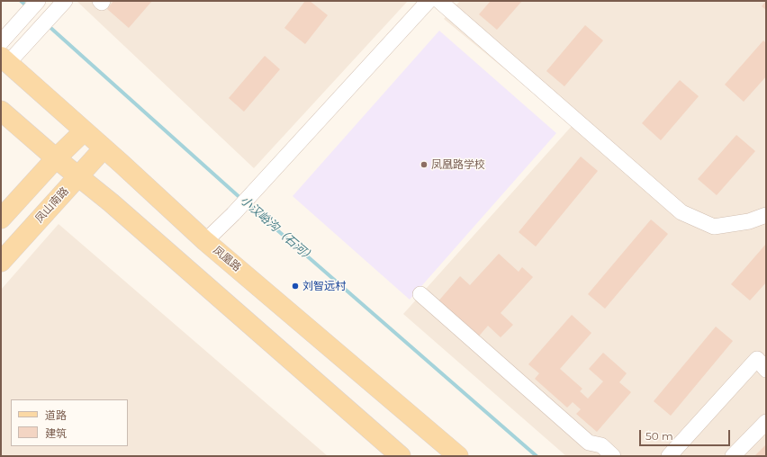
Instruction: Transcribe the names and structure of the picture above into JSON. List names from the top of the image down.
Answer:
{
  "streets": {
    "main road": ["凤山南路", "凤凰路"]
  },
  "crossings": [
    ["凤山南路", "凤凰路"]
  ],
  "water": ["小汉峪沟（石河）"],
  "places": ["凤凰路学校", "刘智远村"],
  "legend": ["道路", "建筑"],
  "scale_bar": "50 m"
}
